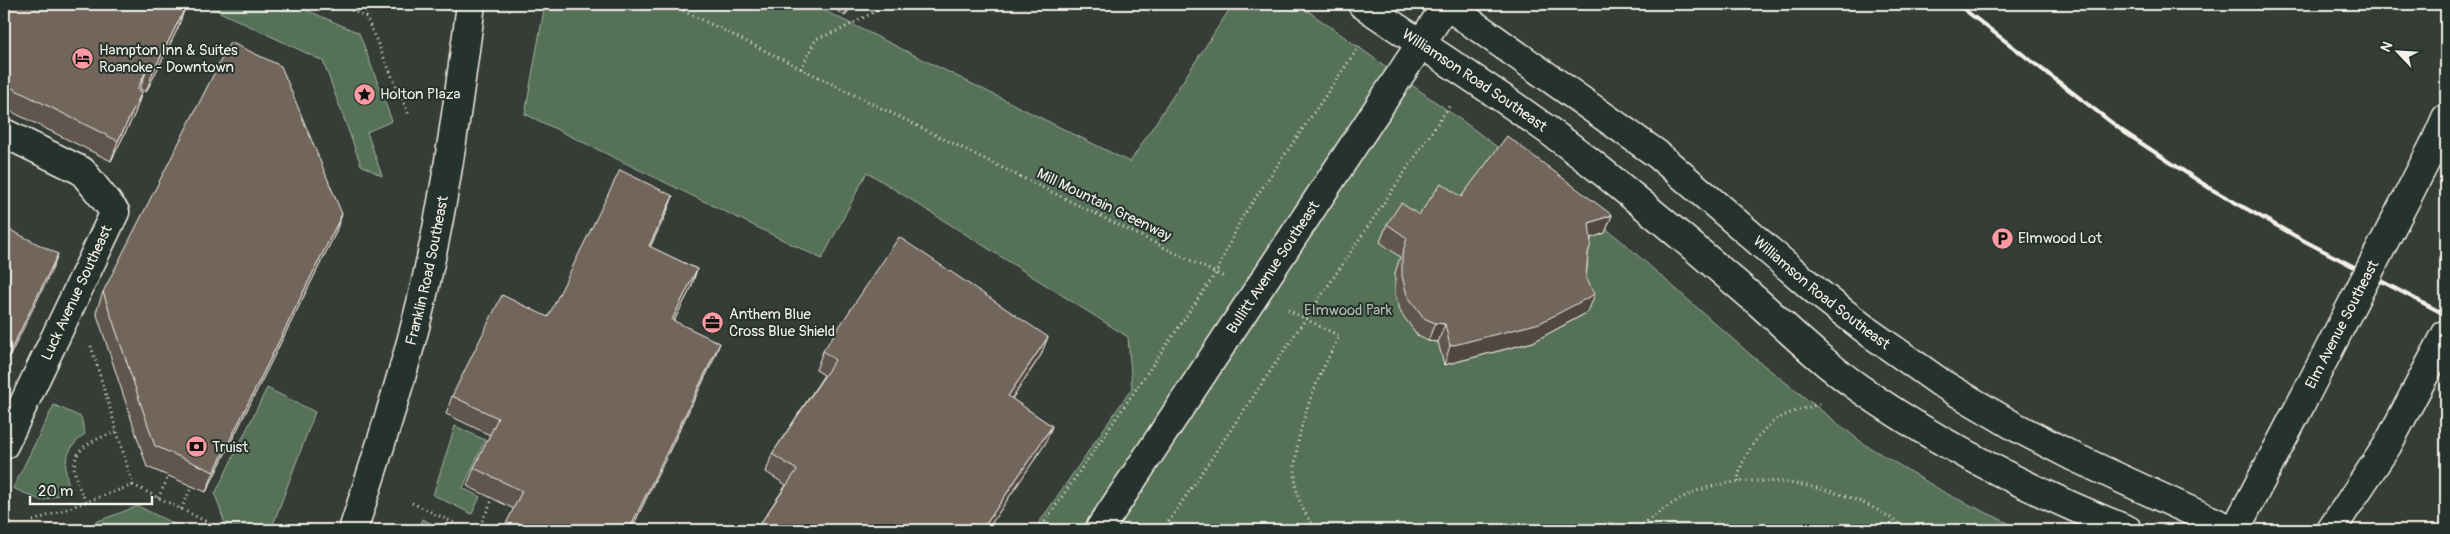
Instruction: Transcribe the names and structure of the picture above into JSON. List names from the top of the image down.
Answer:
{
  "streets": {
    "main road": [
      "Williamson Road Southeast",
      "Bullitt Avenue Southeast",
      "Franklin Road Southeast",
      "Luck Avenue Southeast",
      "Elm Avenue Southeast"
    ],
    "path": ["Mill Mountain Greenway"]
  },
  "crossings": [
    ["Williamson Road Southeast", "Bullitt Avenue Southeast"],
    ["Williamson Road Southeast", "Elm Avenue Southeast"],
    ["Mill Mountain Greenway", "Bullitt Avenue Southeast"]
  ],
  "parks": ["Elmwood Park"],
  "places": {
    "hotel": ["Hampton Inn & Suites Roanoke - Downtown"],
    "place": ["Holton Plaza"],
    "parking": ["Elmwood Lot"],
    "office": ["Anthem Blue Cross Blue Shield"],
    "bank": ["Truist"]
  },
  "scale_bar": "20 m",
  "north": "top left"
}
